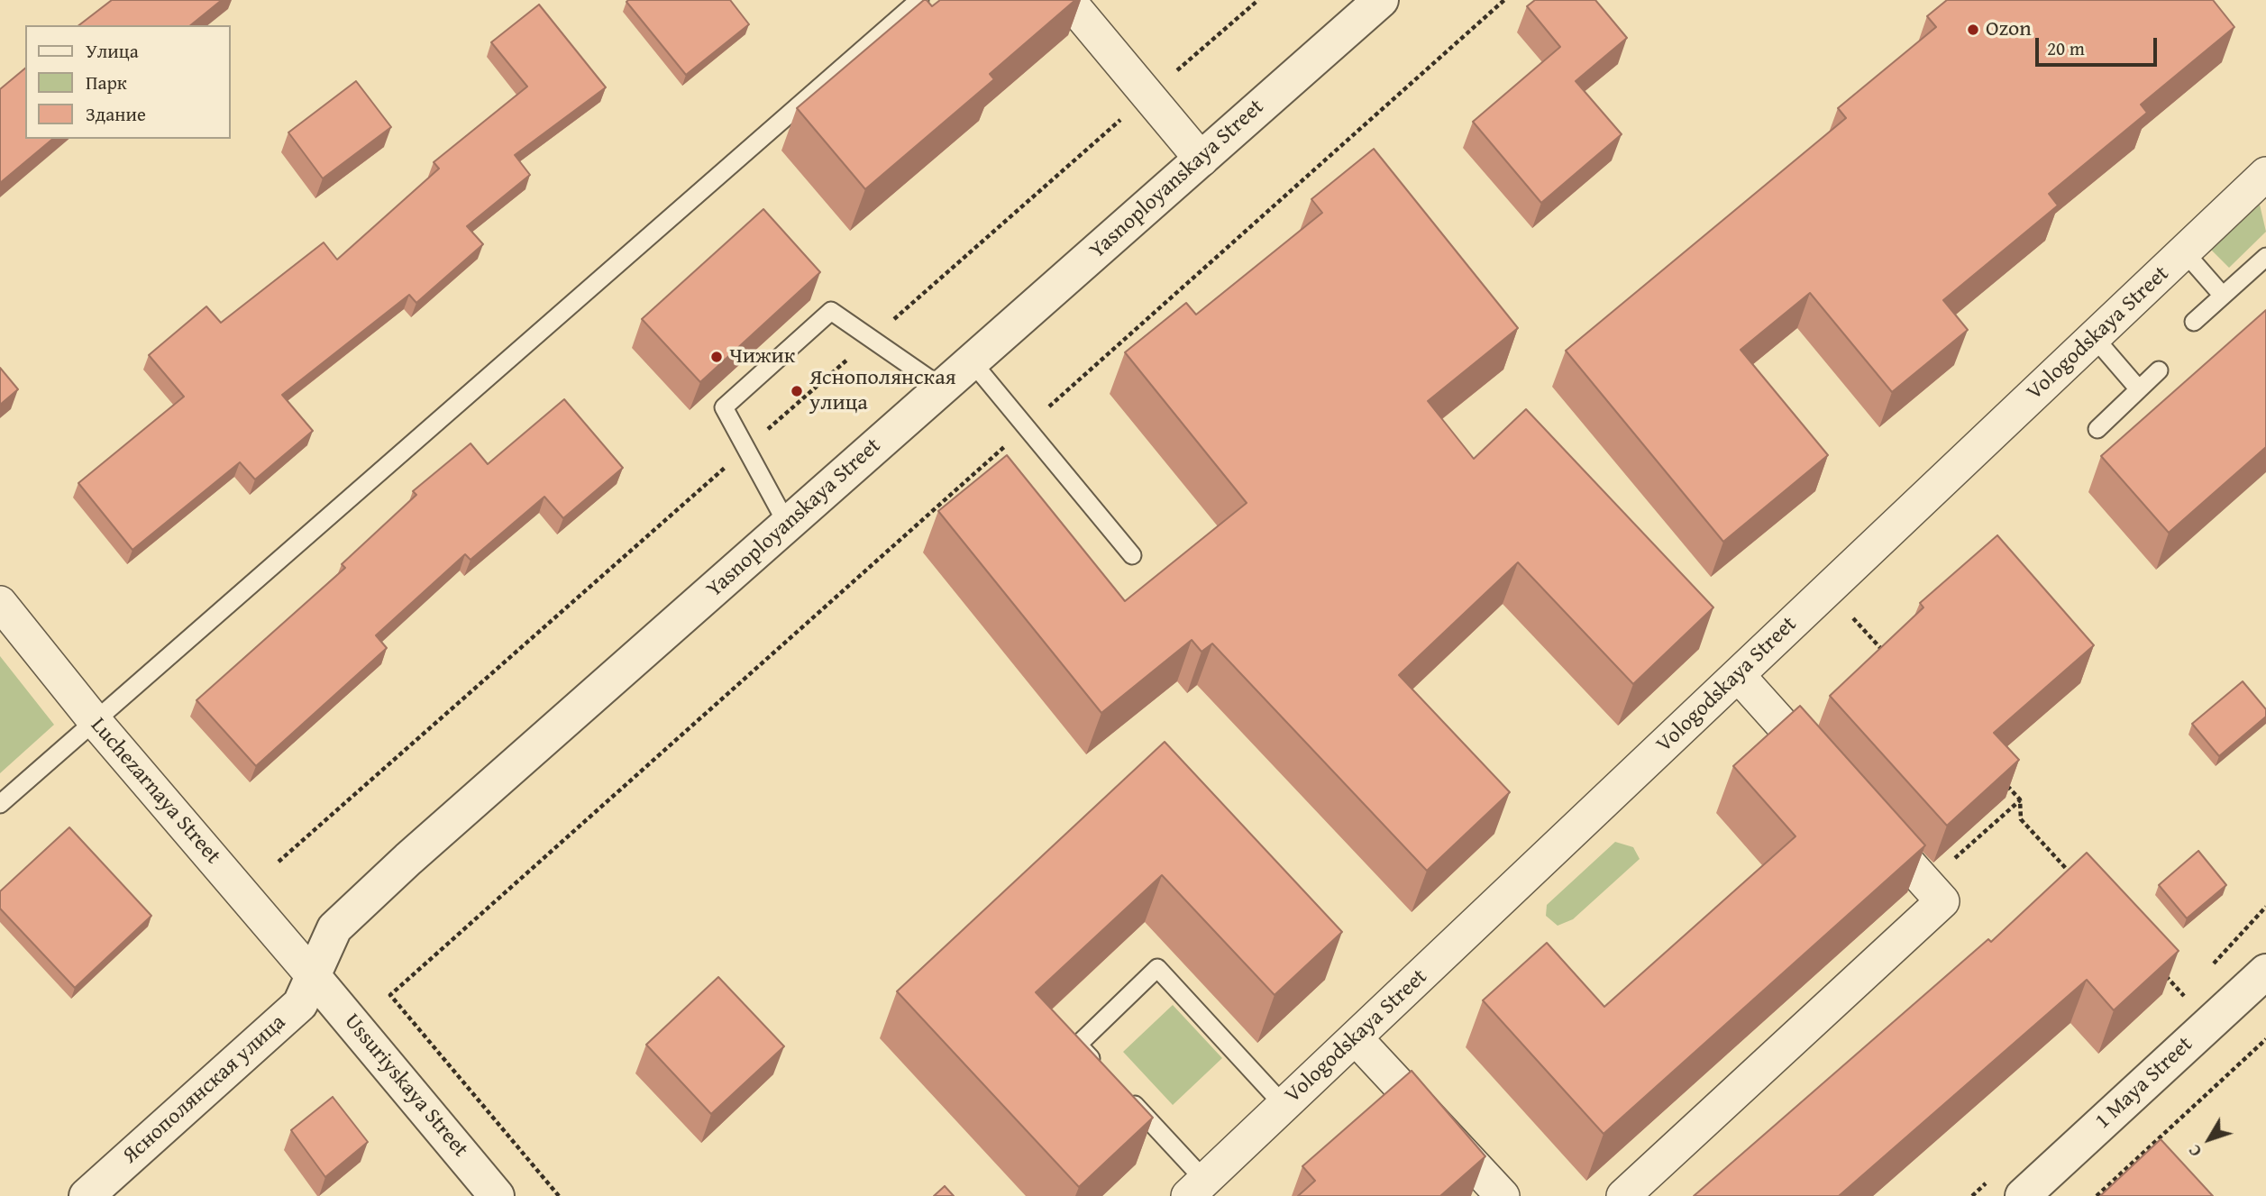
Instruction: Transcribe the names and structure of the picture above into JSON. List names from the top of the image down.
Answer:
{
  "streets": {
    "street": [
      "Yasnoployanskaya Street",
      "Vologodskaya Street",
      "Luchezarnaya Street",
      "1 Maya Street",
      "Ussuriyskaya Street",
      "Яснополянская улица"
    ]
  },
  "crossings": [
    ["Yasnoployanskaya Street", "Luchezarnaya Street"],
    ["Yasnoployanskaya Street", "Ussuriyskaya Street"],
    ["Yasnoployanskaya Street", "Яснополянская улица"],
    ["Luchezarnaya Street", "Ussuriyskaya Street"],
    ["Luchezarnaya Street", "Яснополянская улица"],
    ["Ussuriyskaya Street", "Яснополянская улица"]
  ],
  "places": ["Ozon", "Чижик", "Яснополянская улица"],
  "legend": ["Улица", "Парк", "Здание"],
  "scale_bar": "20 m",
  "north": "bottom left"
}
